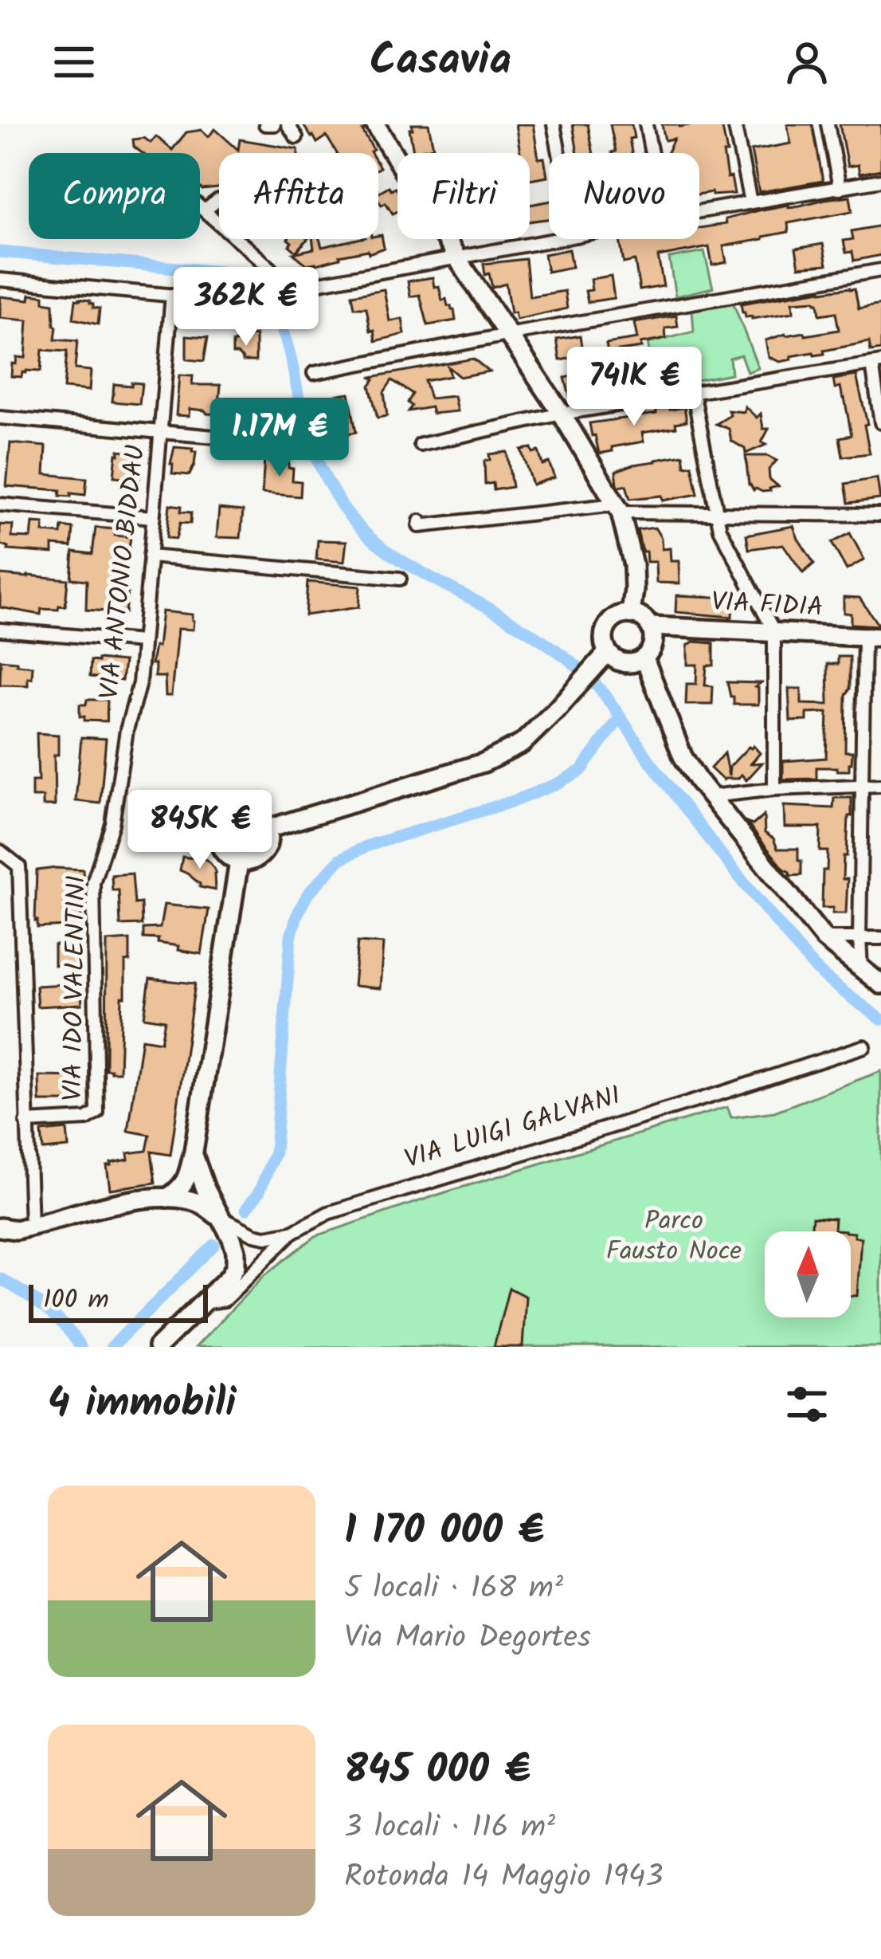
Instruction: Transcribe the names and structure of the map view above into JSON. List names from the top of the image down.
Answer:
{
  "streets": {
    "street": [
      "VIA ANTONIO BIDDAU",
      "VIA FIDIA",
      "VIA IDO VALENTINI",
      "VIA LUIGI GALVANI"
    ]
  },
  "crossings": [
    ["VIA ANTONIO BIDDAU", "VIA IDO VALENTINI"]
  ],
  "parks": ["Parco Fausto Noce"],
  "scale_bar": "100 m",
  "north": "top",
  "page": {
    "header": "Casavia",
    "chip": [
      "Compra",
      "Affitta",
      "Filtri",
      "Nuovo"
    ],
    "price": [
      "362K €",
      "741K €",
      "1.17M €",
      "845K €"
    ],
    "scale": "100 m",
    "heading": "4 immobili",
    "list": [
      {
        "name": "1 170 000 €",
        "note": "5 locali · 168 m² · Via Mario Degortes"
      },
      {
        "name": "845 000 €",
        "note": "3 locali · 116 m² · Rotonda 14 Maggio 1943"
      }
    ]
  }
}
